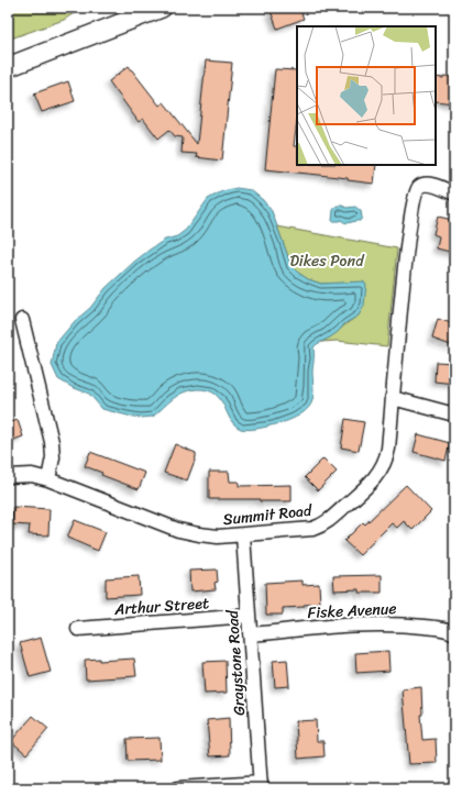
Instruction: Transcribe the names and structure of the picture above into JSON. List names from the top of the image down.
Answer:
{
  "streets": {
    "street": [
      "Summit Road",
      "Arthur Street",
      "Fiske Avenue",
      "Graystone Road"
    ]
  },
  "crossings": [
    ["Summit Road", "Graystone Road"],
    ["Arthur Street", "Graystone Road"],
    ["Fiske Avenue", "Graystone Road"]
  ],
  "parks": ["Dikes Pond"]
}
